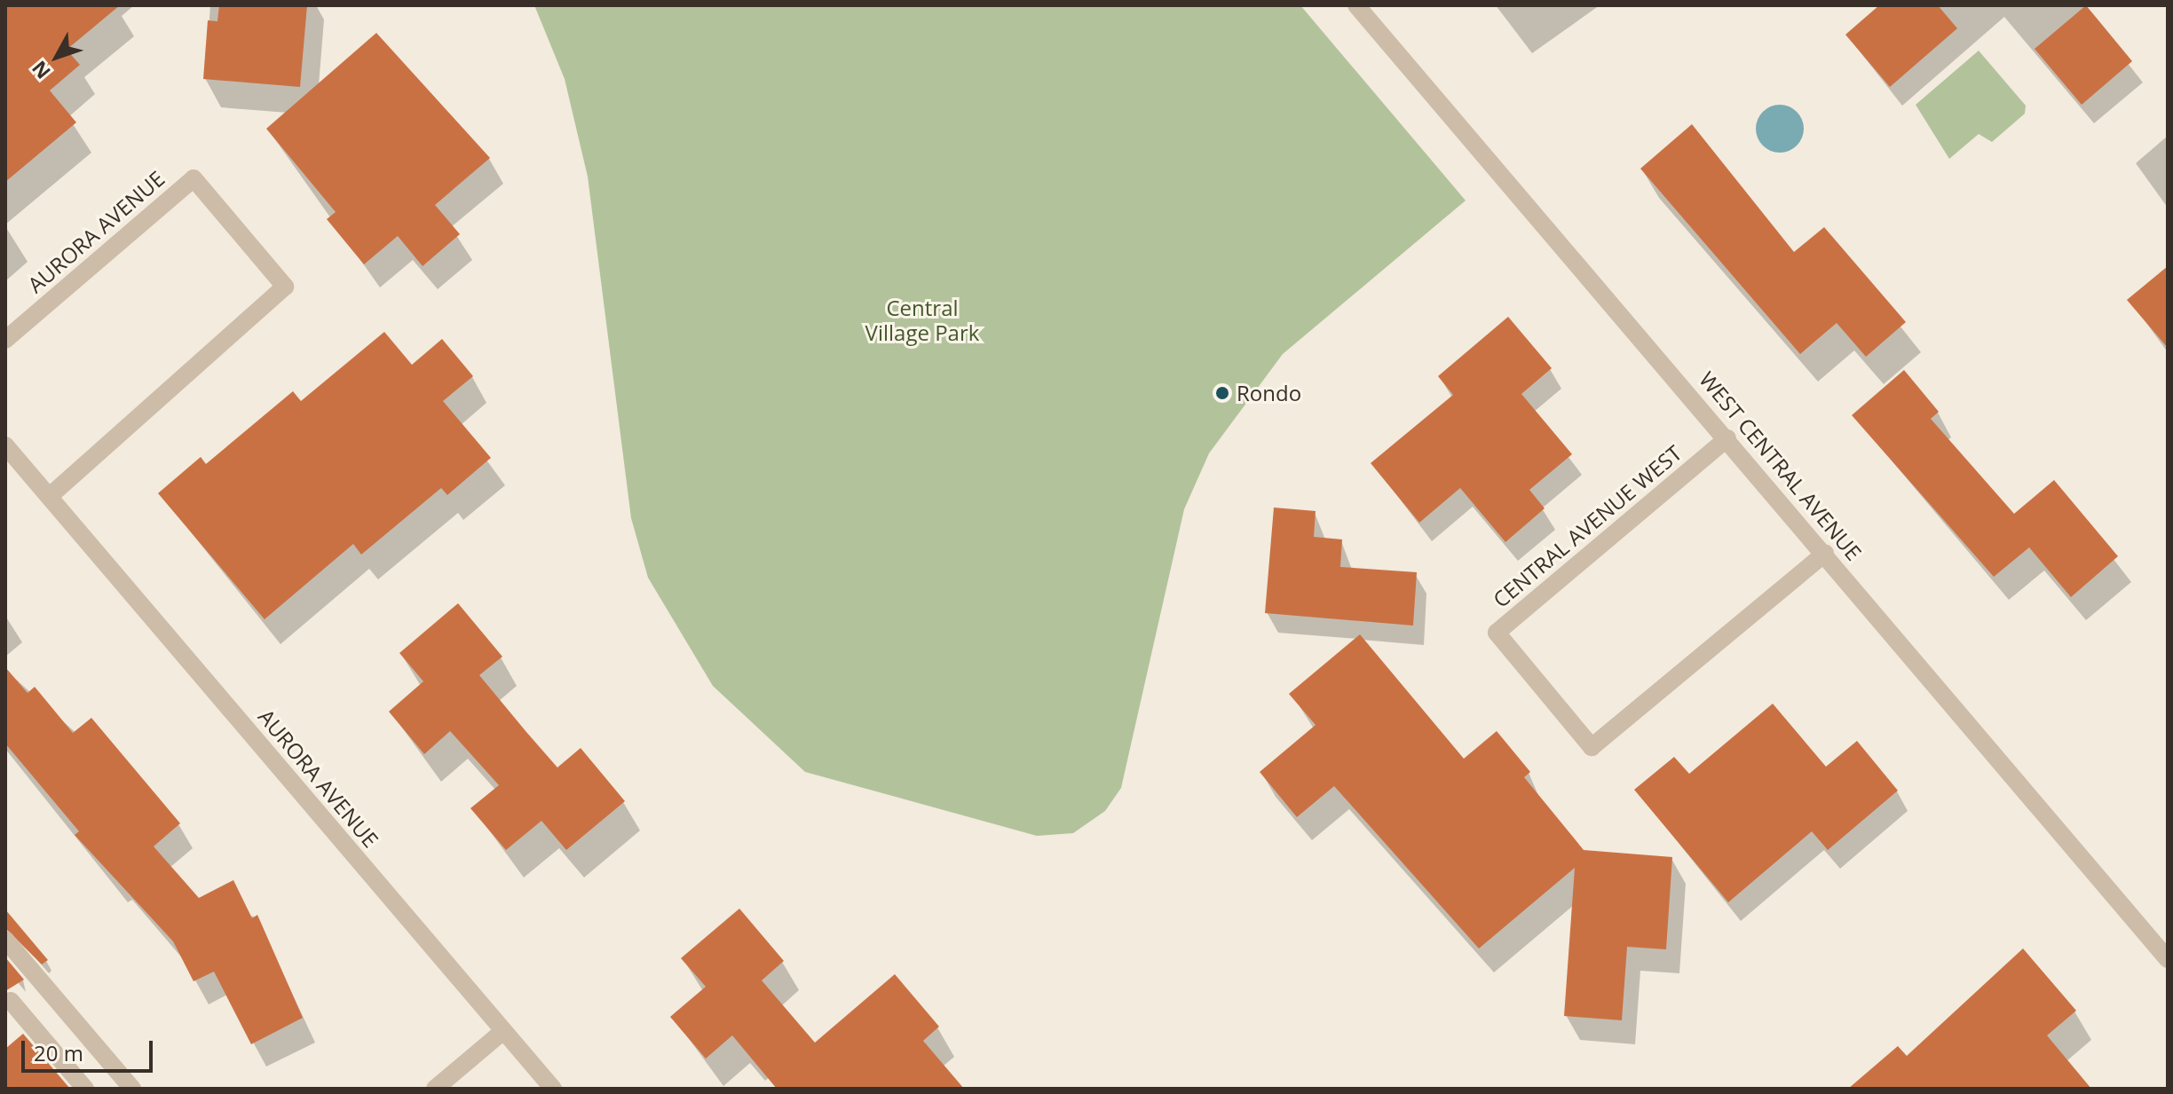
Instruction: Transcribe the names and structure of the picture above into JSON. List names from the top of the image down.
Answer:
{
  "streets": {
    "street": ["AURORA AVENUE", "WEST CENTRAL AVENUE", "CENTRAL AVENUE WEST"]
  },
  "crossings": [
    ["WEST CENTRAL AVENUE", "CENTRAL AVENUE WEST"]
  ],
  "parks": ["Central Village Park"],
  "places": ["Rondo"],
  "scale_bar": "20 m",
  "north": "bottom left"
}
